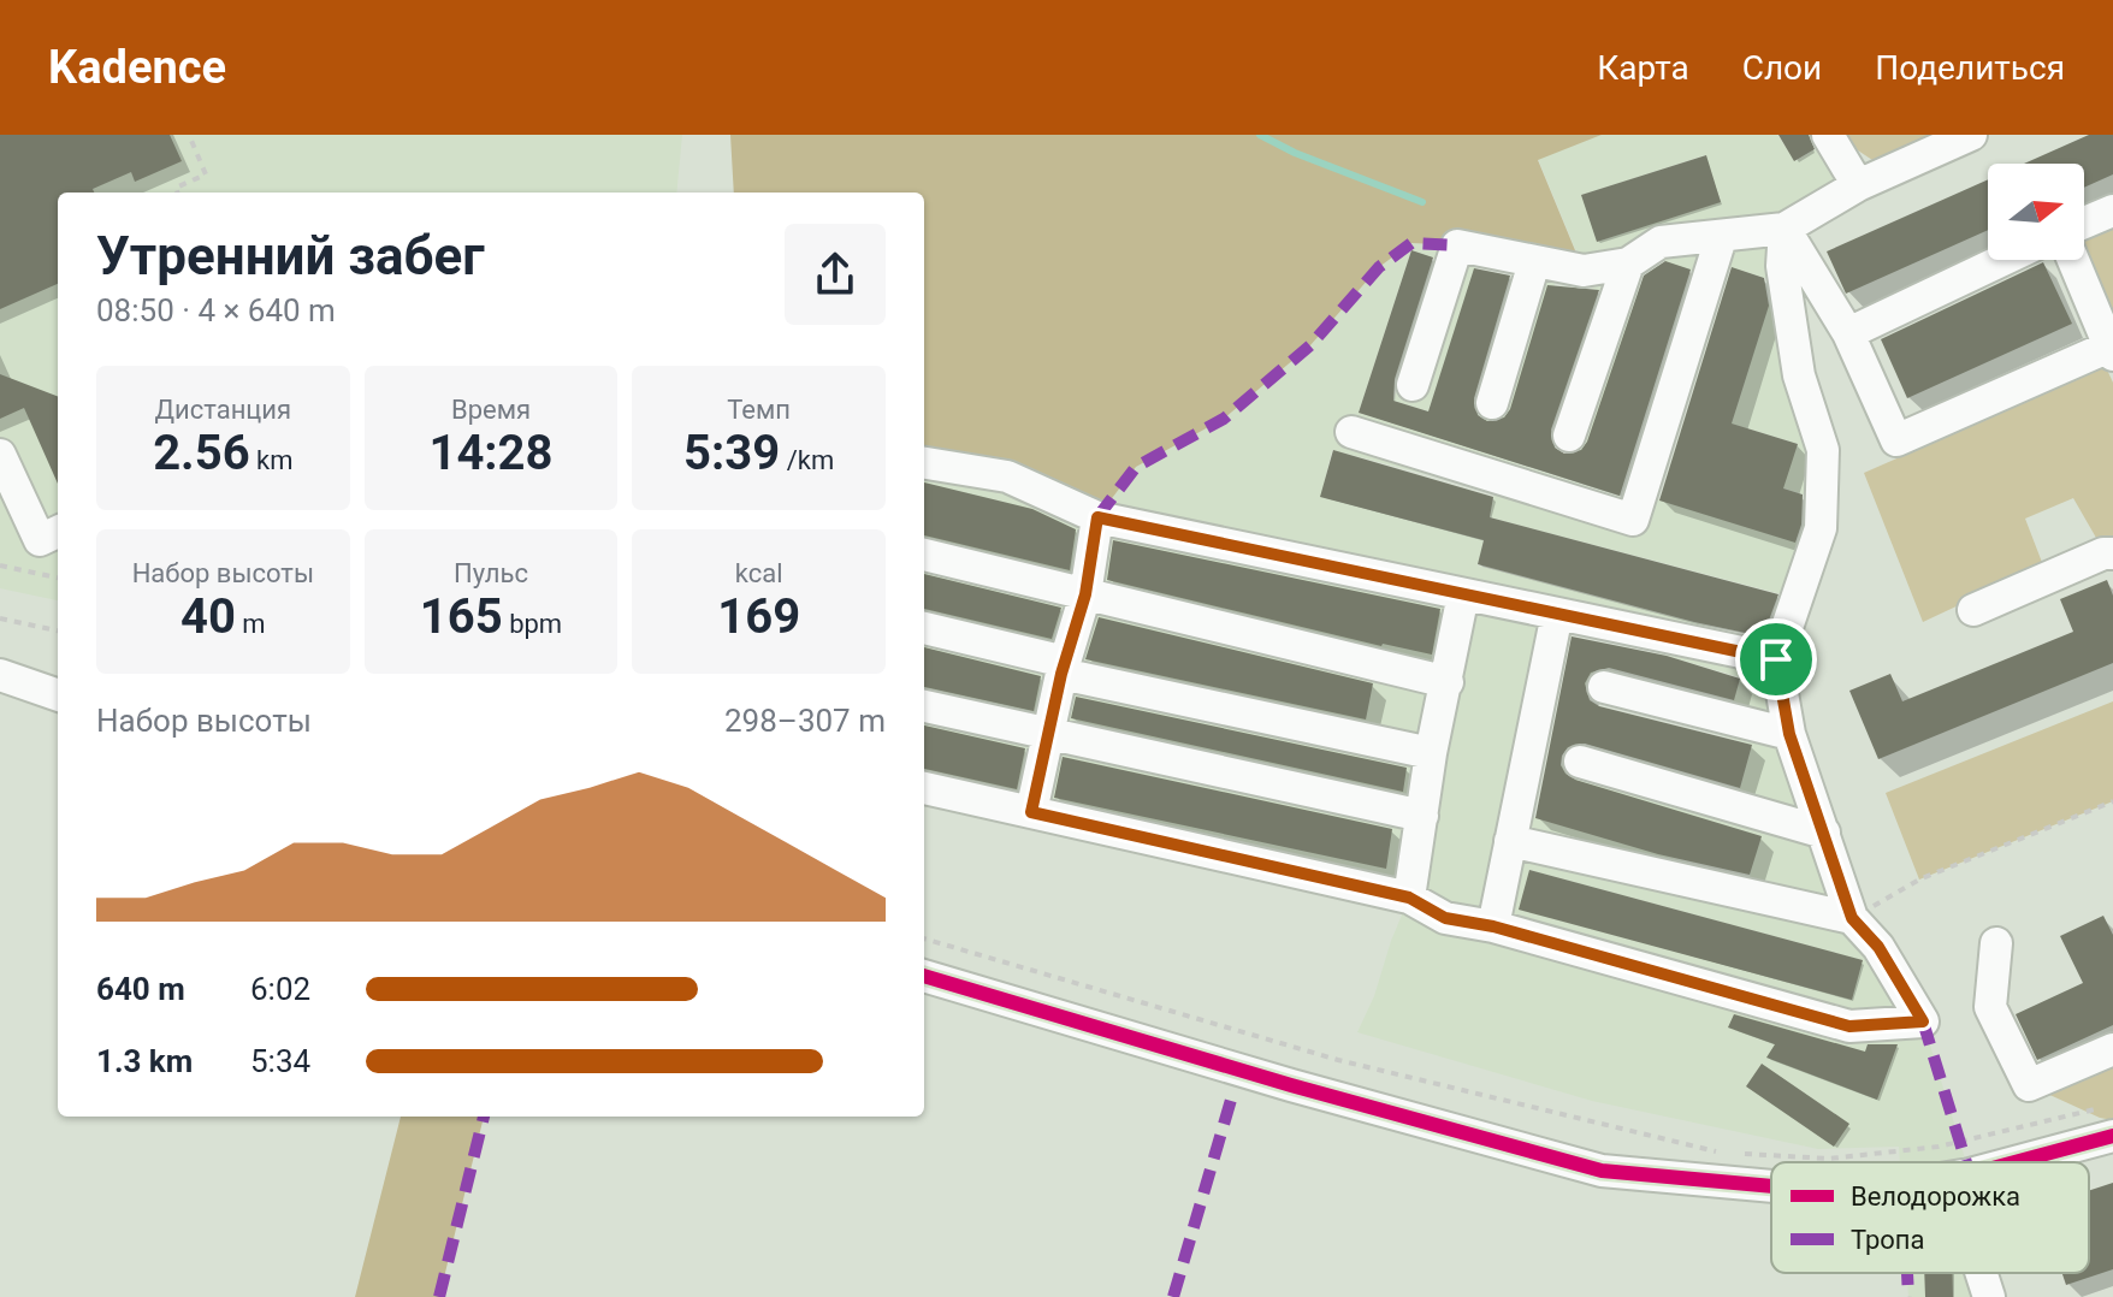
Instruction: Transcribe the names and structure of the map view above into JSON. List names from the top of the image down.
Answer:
{
  "legend": ["Велодорожка", "Тропа"],
  "north": "right",
  "page": {
    "header": "Kadence",
    "nav": ["Карта", "Слои", "Поделиться"],
    "heading": ["Утренний забег", "08:50 · 4 × 640 m"],
    "stats": [
      ["Дистанция", "2.56 km"],
      ["Время", "14:28"],
      ["Темп", "5:39 /km"],
      ["Набор высоты", "40 m"],
      ["Пульс", "165 bpm"],
      ["kcal", "169"]
    ],
    "chart": ["Набор высоты", "298–307 m"],
    "list": [
      {
        "name": "640 m",
        "note": "6:02"
      },
      {
        "name": "1.3 km",
        "note": "5:34"
      }
    ]
  }
}
